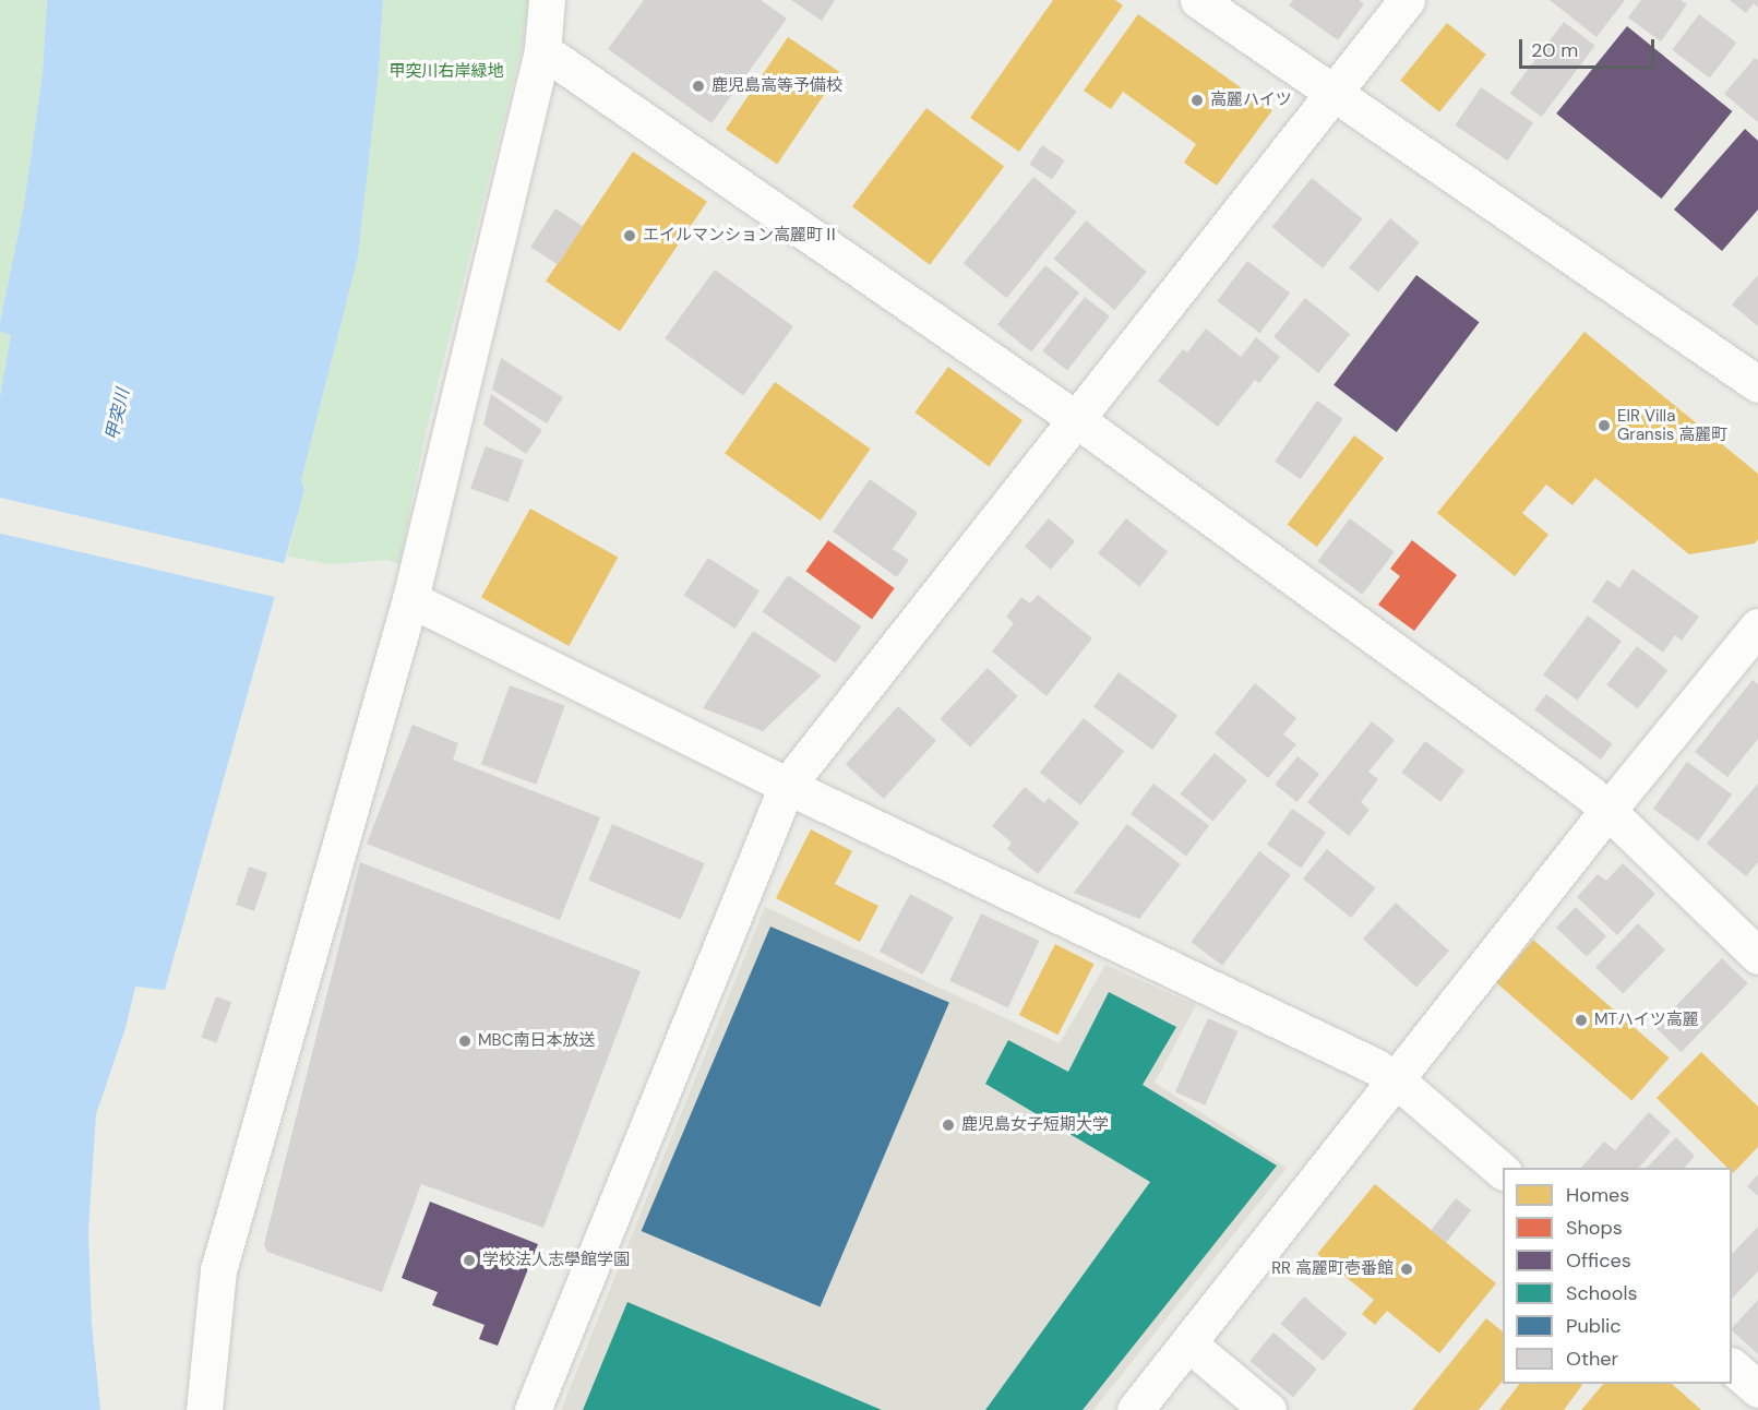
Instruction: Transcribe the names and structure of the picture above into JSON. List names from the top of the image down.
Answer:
{
  "water": ["甲突川"],
  "parks": ["甲突川右岸緑地"],
  "places": [
    "鹿児島高等予備校",
    "高麗ハイツ",
    "エイルマンション高麗町Ⅱ",
    "EIR Villa Gransis 高麗町",
    "MTハイツ高麗",
    "MBC南日本放送",
    "鹿児島女子短期大学",
    "学校法人志學館学園",
    "RR 高麗町壱番館"
  ],
  "legend": [
    "Homes",
    "Shops",
    "Offices",
    "Schools",
    "Public",
    "Other"
  ],
  "scale_bar": "20 m"
}
